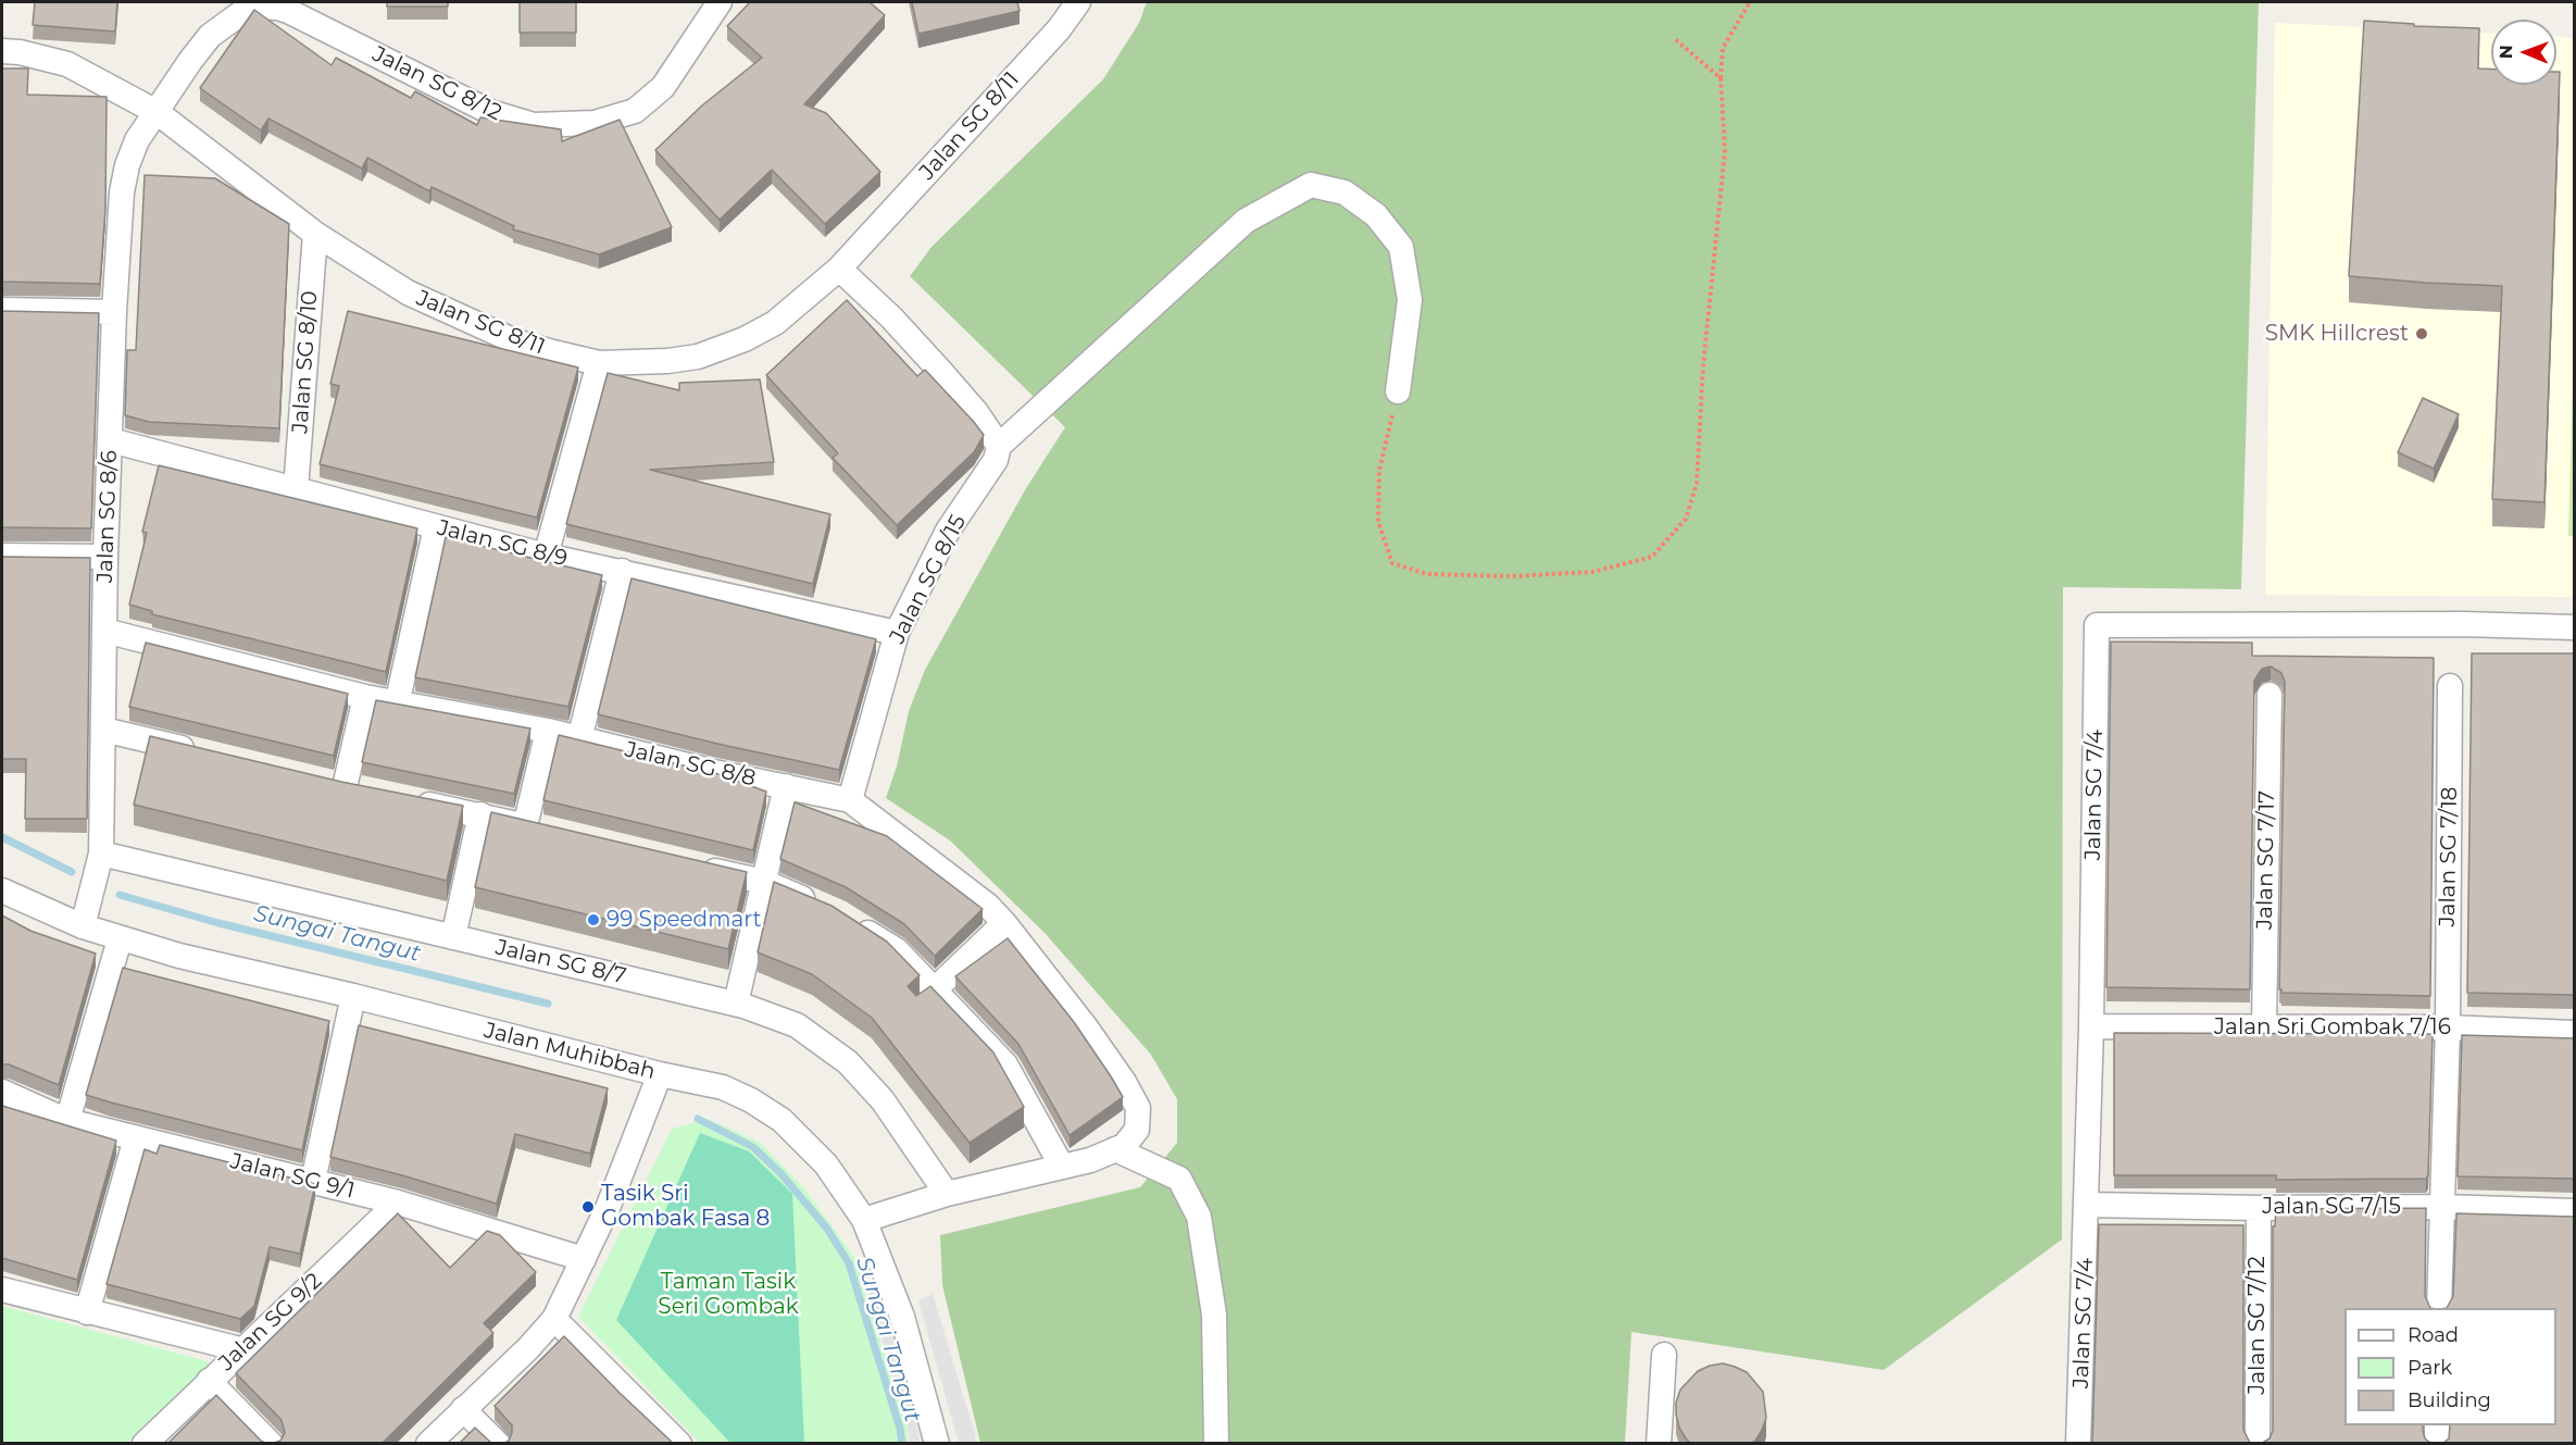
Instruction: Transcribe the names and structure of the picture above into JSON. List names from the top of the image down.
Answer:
{
  "streets": {
    "street": [
      "Jalan SG 8/12",
      "Jalan SG 8/11",
      "Jalan SG 8/10",
      "Jalan SG 8/6",
      "Jalan SG 8/9",
      "Jalan SG 8/15",
      "Jalan SG 8/8",
      "Jalan SG 7/4",
      "Jalan SG 7/18",
      "Jalan SG 7/17",
      "Jalan SG 8/7",
      "Jalan Sri Gombak 7/16",
      "Jalan Muhibbah",
      "Jalan SG 9/1",
      "Jalan SG 7/15",
      "Jalan SG 9/2",
      "Jalan SG 7/12"
    ]
  },
  "crossings": [
    ["Jalan SG 8/12", "Jalan SG 8/11"],
    ["Jalan SG 8/12", "Jalan SG 8/6"],
    ["Jalan SG 8/11", "Jalan SG 8/10"],
    ["Jalan SG 8/11", "Jalan SG 8/6"],
    ["Jalan SG 8/10", "Jalan SG 8/9"],
    ["Jalan SG 8/6", "Jalan SG 8/9"],
    ["Jalan SG 8/6", "Jalan SG 8/8"],
    ["Jalan SG 8/6", "Jalan SG 8/7"],
    ["Jalan SG 8/6", "Jalan Muhibbah"],
    ["Jalan SG 8/9", "Jalan SG 8/15"],
    ["Jalan SG 8/15", "Jalan SG 8/8"],
    ["Jalan SG 7/4", "Jalan Sri Gombak 7/16"],
    ["Jalan SG 7/4", "Jalan SG 7/15"],
    ["Jalan SG 7/18", "Jalan Sri Gombak 7/16"],
    ["Jalan SG 7/18", "Jalan SG 7/15"],
    ["Jalan SG 7/17", "Jalan Sri Gombak 7/16"],
    ["Jalan SG 9/1", "Jalan SG 9/2"],
    ["Jalan SG 7/15", "Jalan SG 7/12"]
  ],
  "water": ["Sungai Tangut"],
  "parks": ["Taman Tasik Seri Gombak"],
  "places": ["SMK Hillcrest", "99 Speedmart", "Tasik Sri Gombak Fasa 8"],
  "legend": ["Road", "Park", "Building"],
  "north": "left"
}
